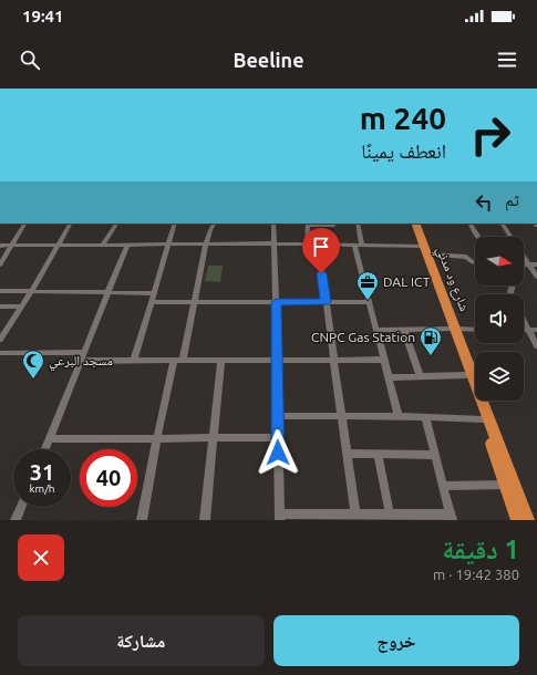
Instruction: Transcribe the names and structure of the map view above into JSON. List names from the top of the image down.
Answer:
{
  "streets": {
    "highway": ["شارع ود مدني"]
  },
  "places": {
    "office": ["DAL ICT"],
    "fuel station": ["CNPC Gas Station"],
    "mosque": ["مسجد البرعي"]
  },
  "north": "right",
  "page": {
    "status": "19:41",
    "header": "Beeline",
    "turn": ["240 m", "انعطف يمينًا"],
    "then": "ثم",
    "speed": "31 km/h",
    "limit": "40",
    "heading": ["1 دقيقة", "380 m · 19:42"],
    "buttons": ["خروج", "مشاركة"]
  }
}
